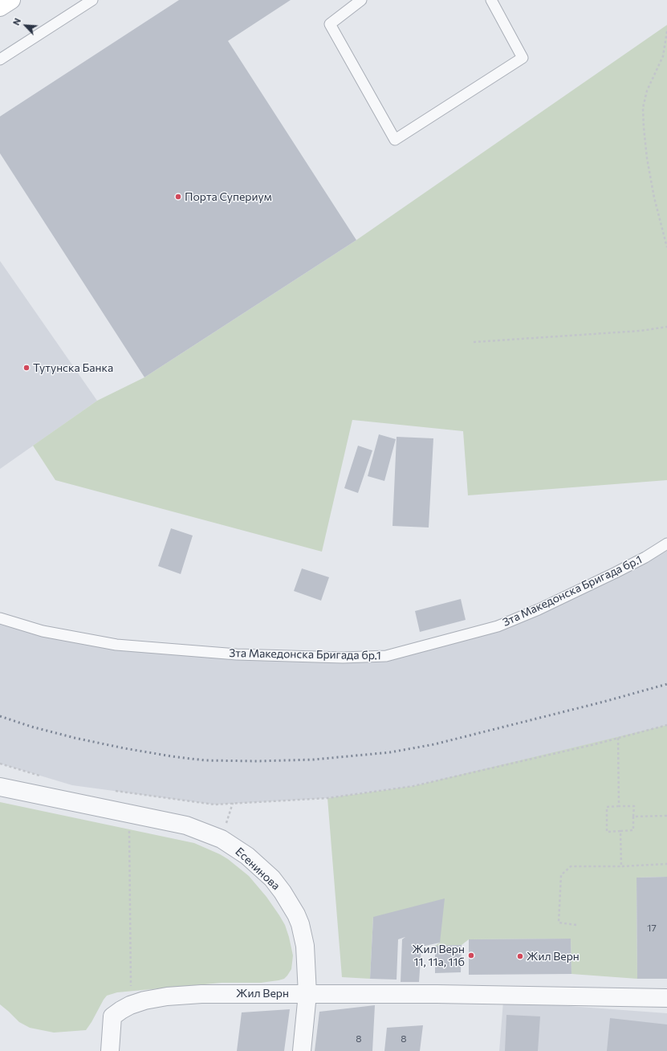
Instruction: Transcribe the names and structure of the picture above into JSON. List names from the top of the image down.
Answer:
{
  "streets": {
    "street": ["Есенинова", "Жил Верн"],
    "lane": ["3та Македонска Бригада бр.1"]
  },
  "crossings": [
    ["Есенинова", "Жил Верн"]
  ],
  "places": [
    "Порта Супериум",
    "Тутунска Банка",
    "Жил Верн 11, 11а, 11б",
    "Жил Верн"
  ],
  "house_numbers": ["17", "8", "8"],
  "north": "top left"
}
